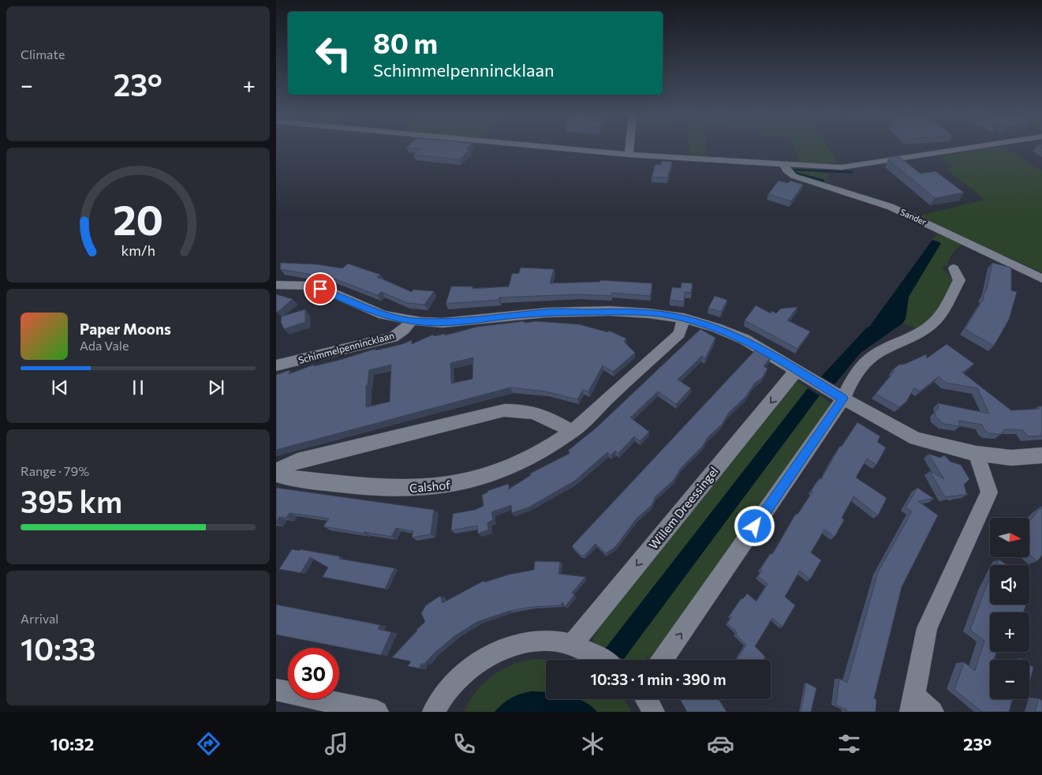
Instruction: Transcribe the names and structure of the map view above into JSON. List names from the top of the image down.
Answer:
{
  "streets": {
    "street": [
      "Sander",
      "Schimmelpennincklaan",
      "Calshof",
      "Willem Dreessingel"
    ]
  },
  "crossings": [
    ["Schimmelpennincklaan", "Calshof"],
    ["Schimmelpennincklaan", "Willem Dreessingel"]
  ],
  "north": "right",
  "page": {
    "tile": [
      "Climate",
      ["Range · 79%", "395 km"],
      ["Arrival", "10:33"]
    ],
    "turn": ["80 m", "Schimmelpennincklaan"],
    "heat": ["−", "23°", "+"],
    "song": ["Paper Moons", "Ada Vale"],
    "map_buttons": ["+", "−"],
    "limit": "30",
    "trip": "10:33 · 1 min · 390 m",
    "tabs": ["10:32", "23°"],
    "gauge": ["20", "km/h"]
  }
}
